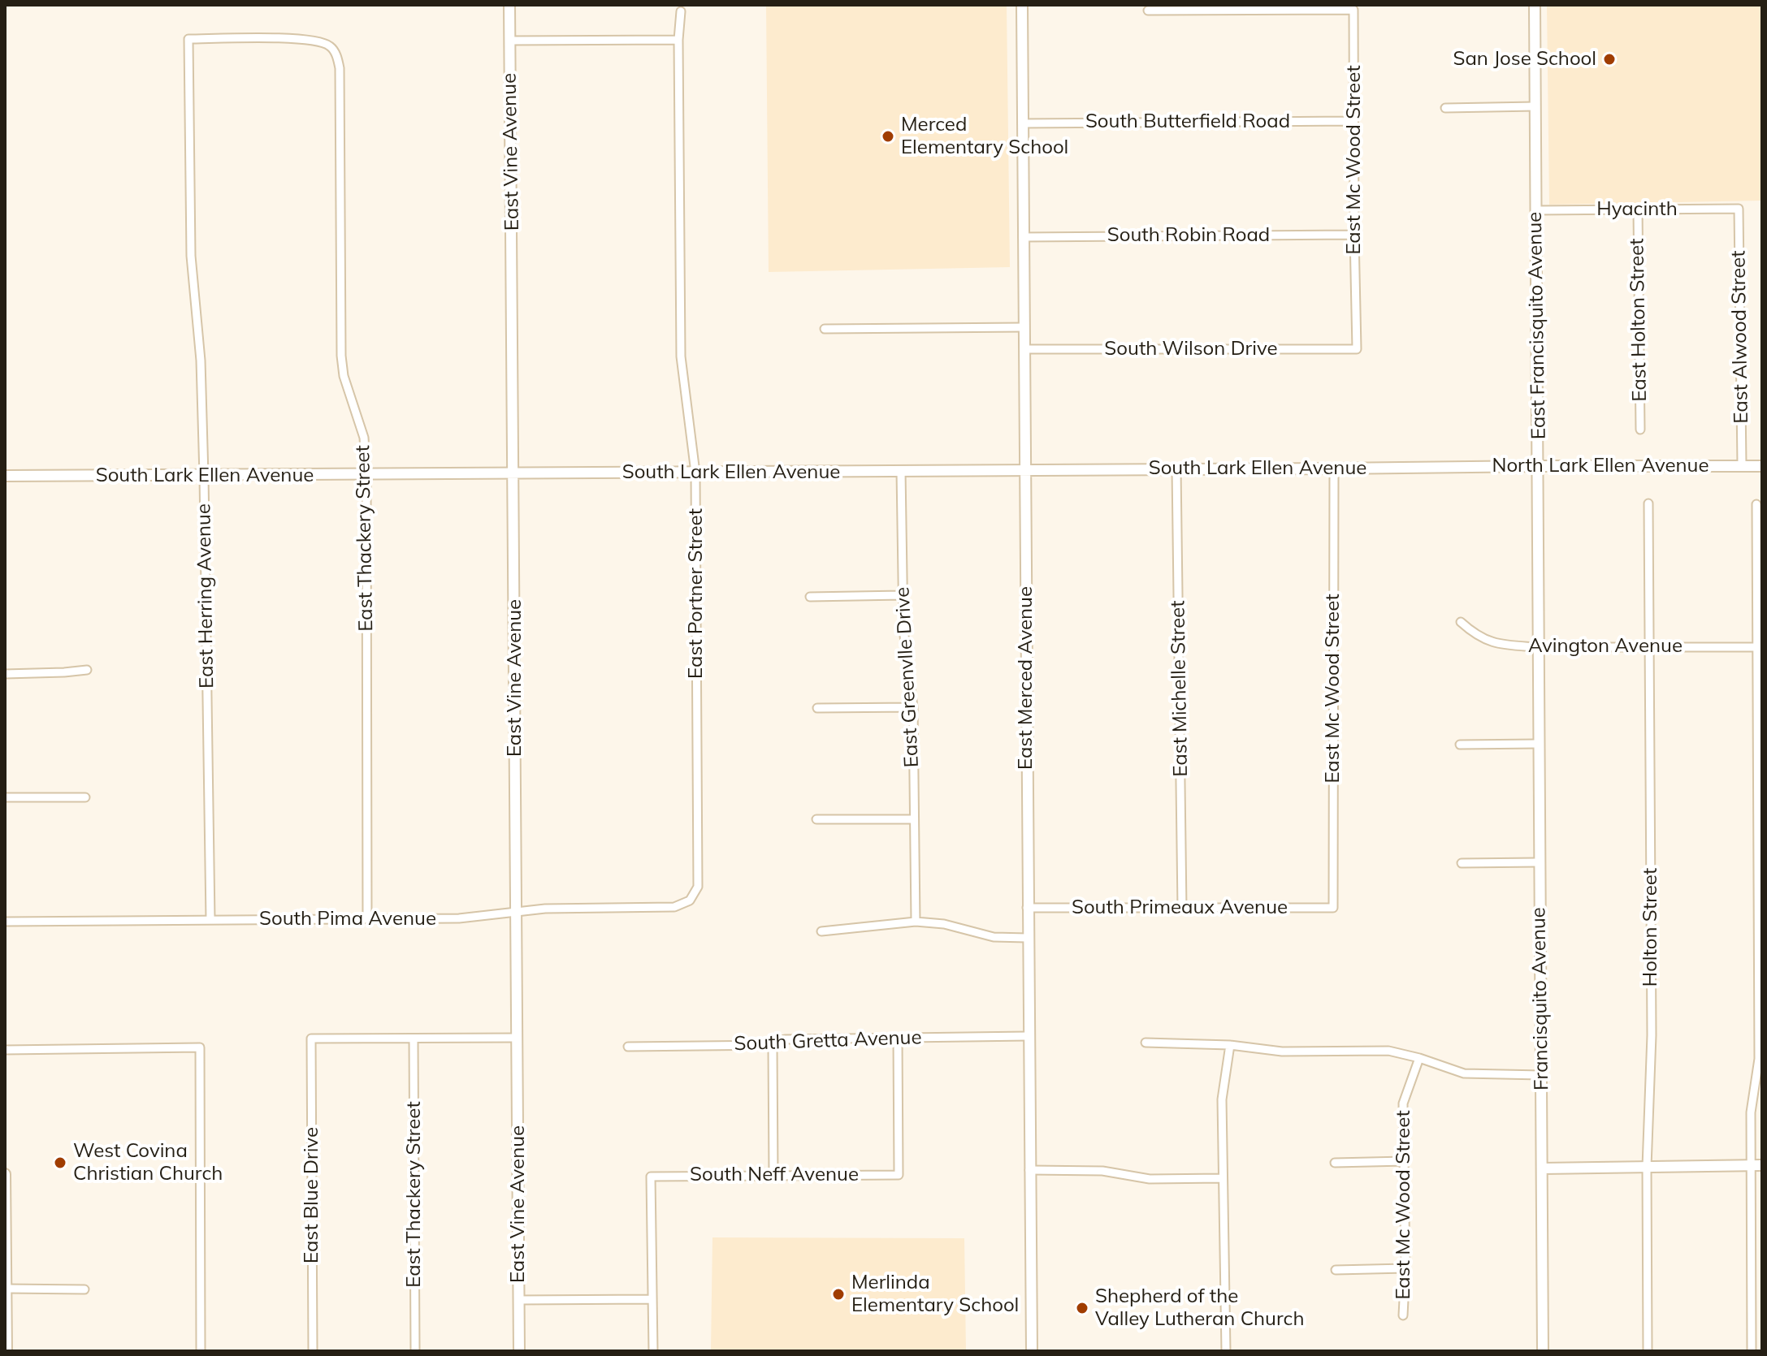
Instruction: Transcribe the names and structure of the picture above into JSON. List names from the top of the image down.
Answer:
{
  "streets": {
    "street": [
      "South Butterfield Road",
      "East Vine Avenue",
      "East Mc Wood Street",
      "Hyacinth",
      "South Robin Road",
      "East Holton Street",
      "East Francisquito Avenue",
      "East Alwood Street",
      "South Wilson Drive",
      "North Lark Ellen Avenue",
      "South Lark Ellen Avenue",
      "East Thackery Street",
      "East Portner Street",
      "East Herring Avenue",
      "Avington Avenue",
      "East Greenvlle Drive",
      "East Merced Avenue",
      "East Michelle Street",
      "South Primeaux Avenue",
      "South Pima Avenue",
      "Holton Street",
      "Francisquito Avenue",
      "South Gretta Avenue",
      "South Neff Avenue",
      "East Blue Drive"
    ]
  },
  "crossings": [
    ["South Butterfield Road", "East Mc Wood Street"],
    ["South Butterfield Road", "East Merced Avenue"],
    ["East Vine Avenue", "South Lark Ellen Avenue"],
    ["East Vine Avenue", "South Pima Avenue"],
    ["East Mc Wood Street", "South Robin Road"],
    ["East Mc Wood Street", "South Wilson Drive"],
    ["East Mc Wood Street", "South Lark Ellen Avenue"],
    ["East Mc Wood Street", "South Primeaux Avenue"],
    ["Hyacinth", "East Holton Street"],
    ["Hyacinth", "East Francisquito Avenue"],
    ["Hyacinth", "East Alwood Street"],
    ["South Robin Road", "East Merced Avenue"],
    ["East Francisquito Avenue", "North Lark Ellen Avenue"],
    ["East Francisquito Avenue", "Avington Avenue"],
    ["East Francisquito Avenue", "Francisquito Avenue"],
    ["East Alwood Street", "North Lark Ellen Avenue"],
    ["South Wilson Drive", "East Merced Avenue"],
    ["North Lark Ellen Avenue", "South Lark Ellen Avenue"],
    ["South Lark Ellen Avenue", "East Thackery Street"],
    ["South Lark Ellen Avenue", "East Portner Street"],
    ["South Lark Ellen Avenue", "East Herring Avenue"],
    ["South Lark Ellen Avenue", "East Greenvlle Drive"],
    ["South Lark Ellen Avenue", "East Merced Avenue"],
    ["South Lark Ellen Avenue", "East Michelle Street"],
    ["East Thackery Street", "East Herring Avenue"],
    ["East Thackery Street", "South Pima Avenue"],
    ["East Thackery Street", "East Blue Drive"],
    ["East Portner Street", "South Pima Avenue"],
    ["East Herring Avenue", "South Pima Avenue"],
    ["Avington Avenue", "Holton Street"],
    ["Avington Avenue", "Francisquito Avenue"],
    ["East Merced Avenue", "South Primeaux Avenue"],
    ["East Merced Avenue", "South Gretta Avenue"],
    ["East Michelle Street", "South Primeaux Avenue"],
    ["South Gretta Avenue", "South Neff Avenue"]
  ],
  "places": [
    "San Jose School",
    "Merced Elementary School",
    "West Covina Christian Church",
    "Merlinda Elementary School",
    "Shepherd of the Valley Lutheran Church"
  ]
}
